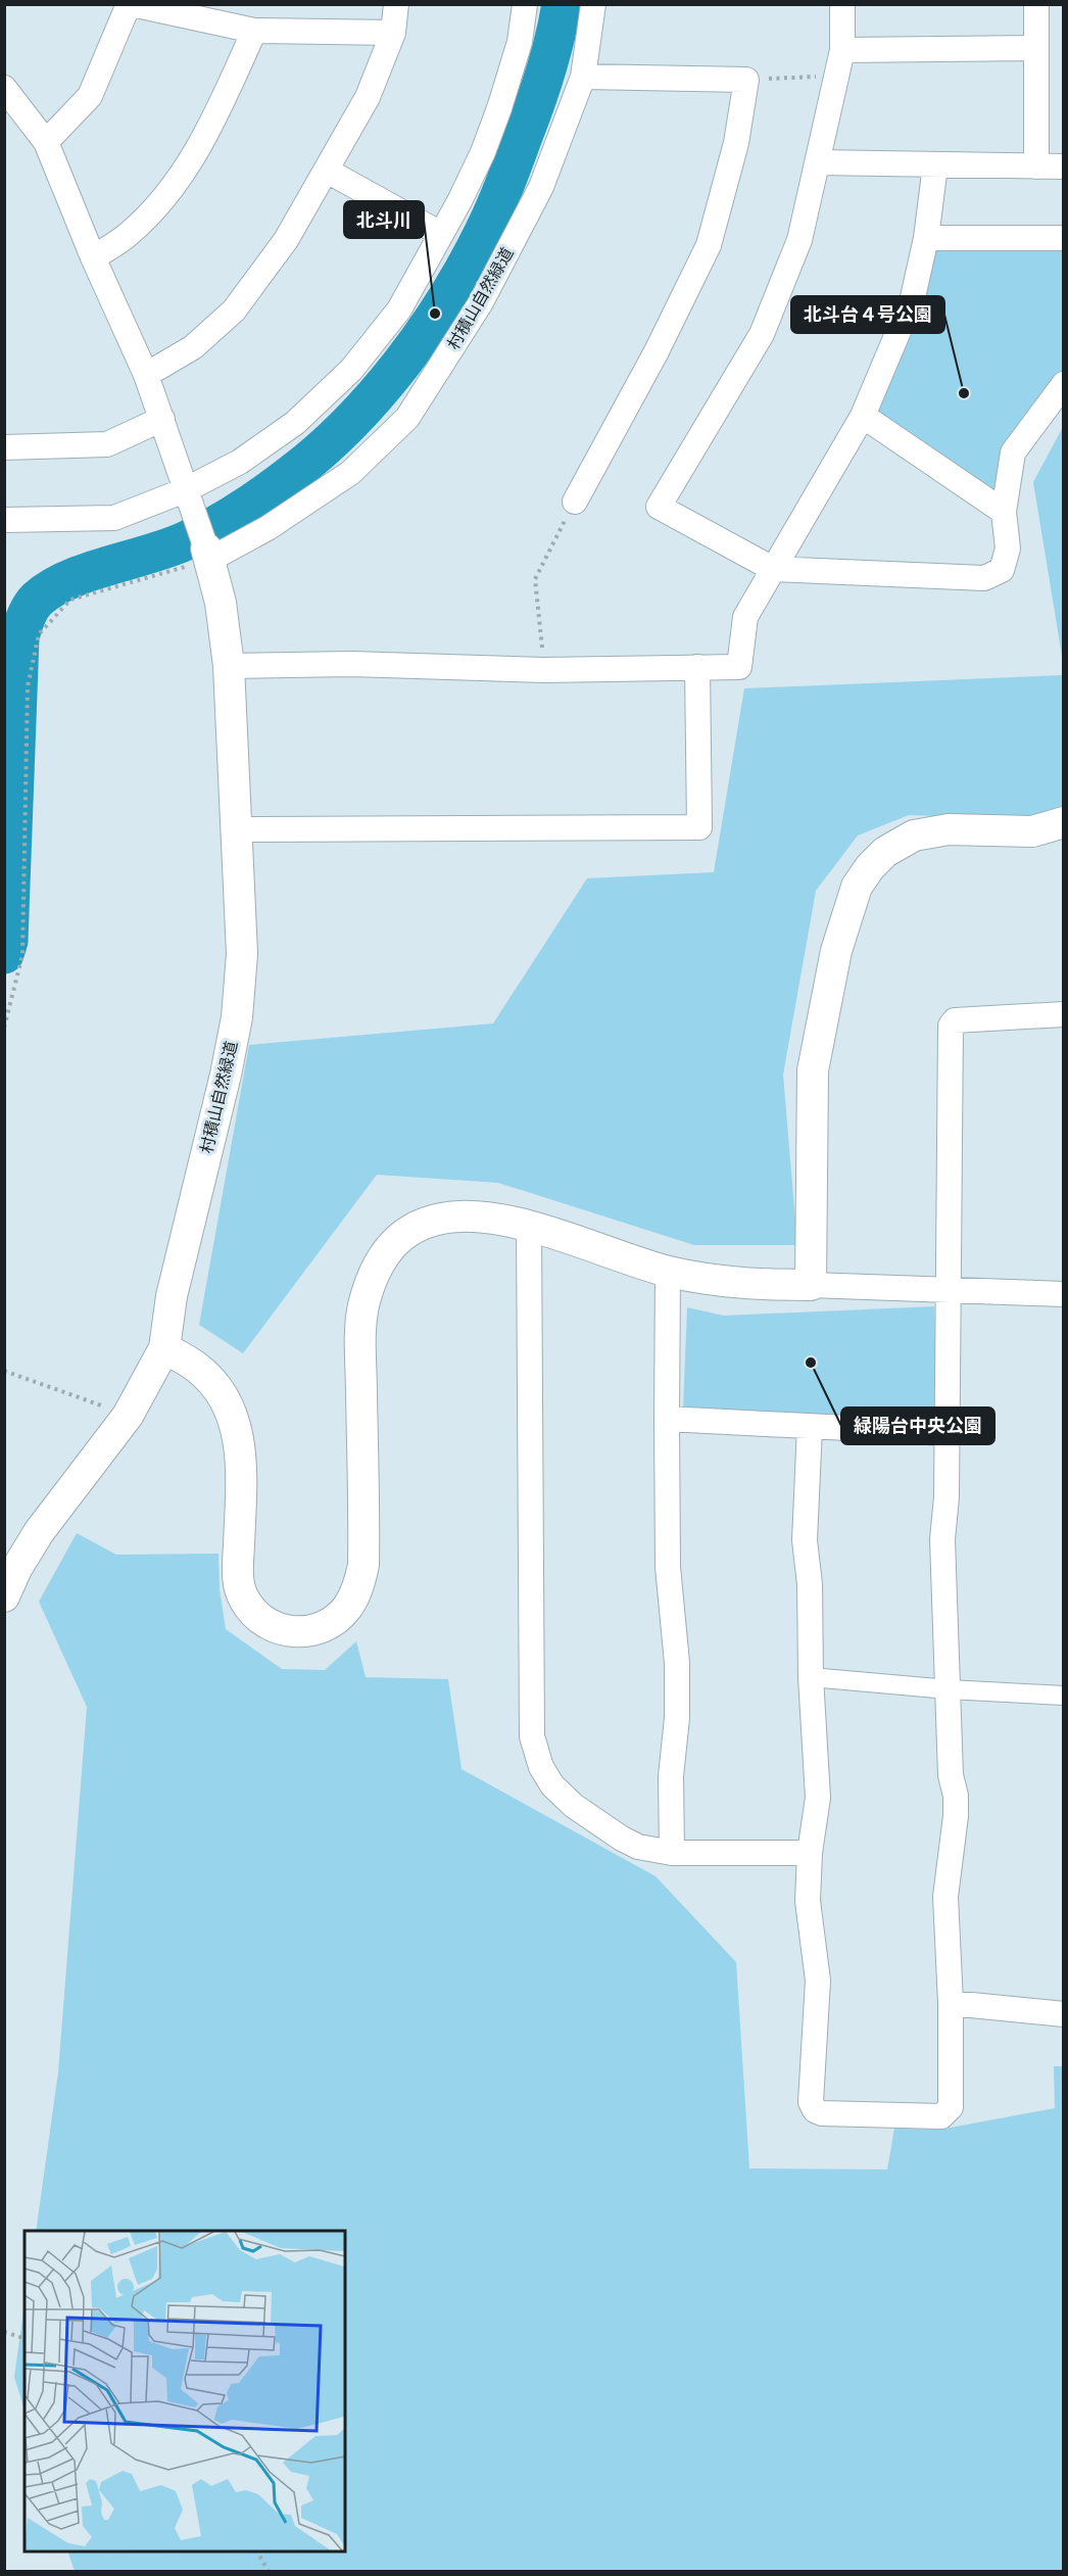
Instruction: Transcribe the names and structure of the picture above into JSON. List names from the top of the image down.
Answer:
{
  "streets": {
    "street": ["村積山自然緑道"]
  },
  "places": ["北斗川", "北斗台４号公園", "緑陽台中央公園"]
}
